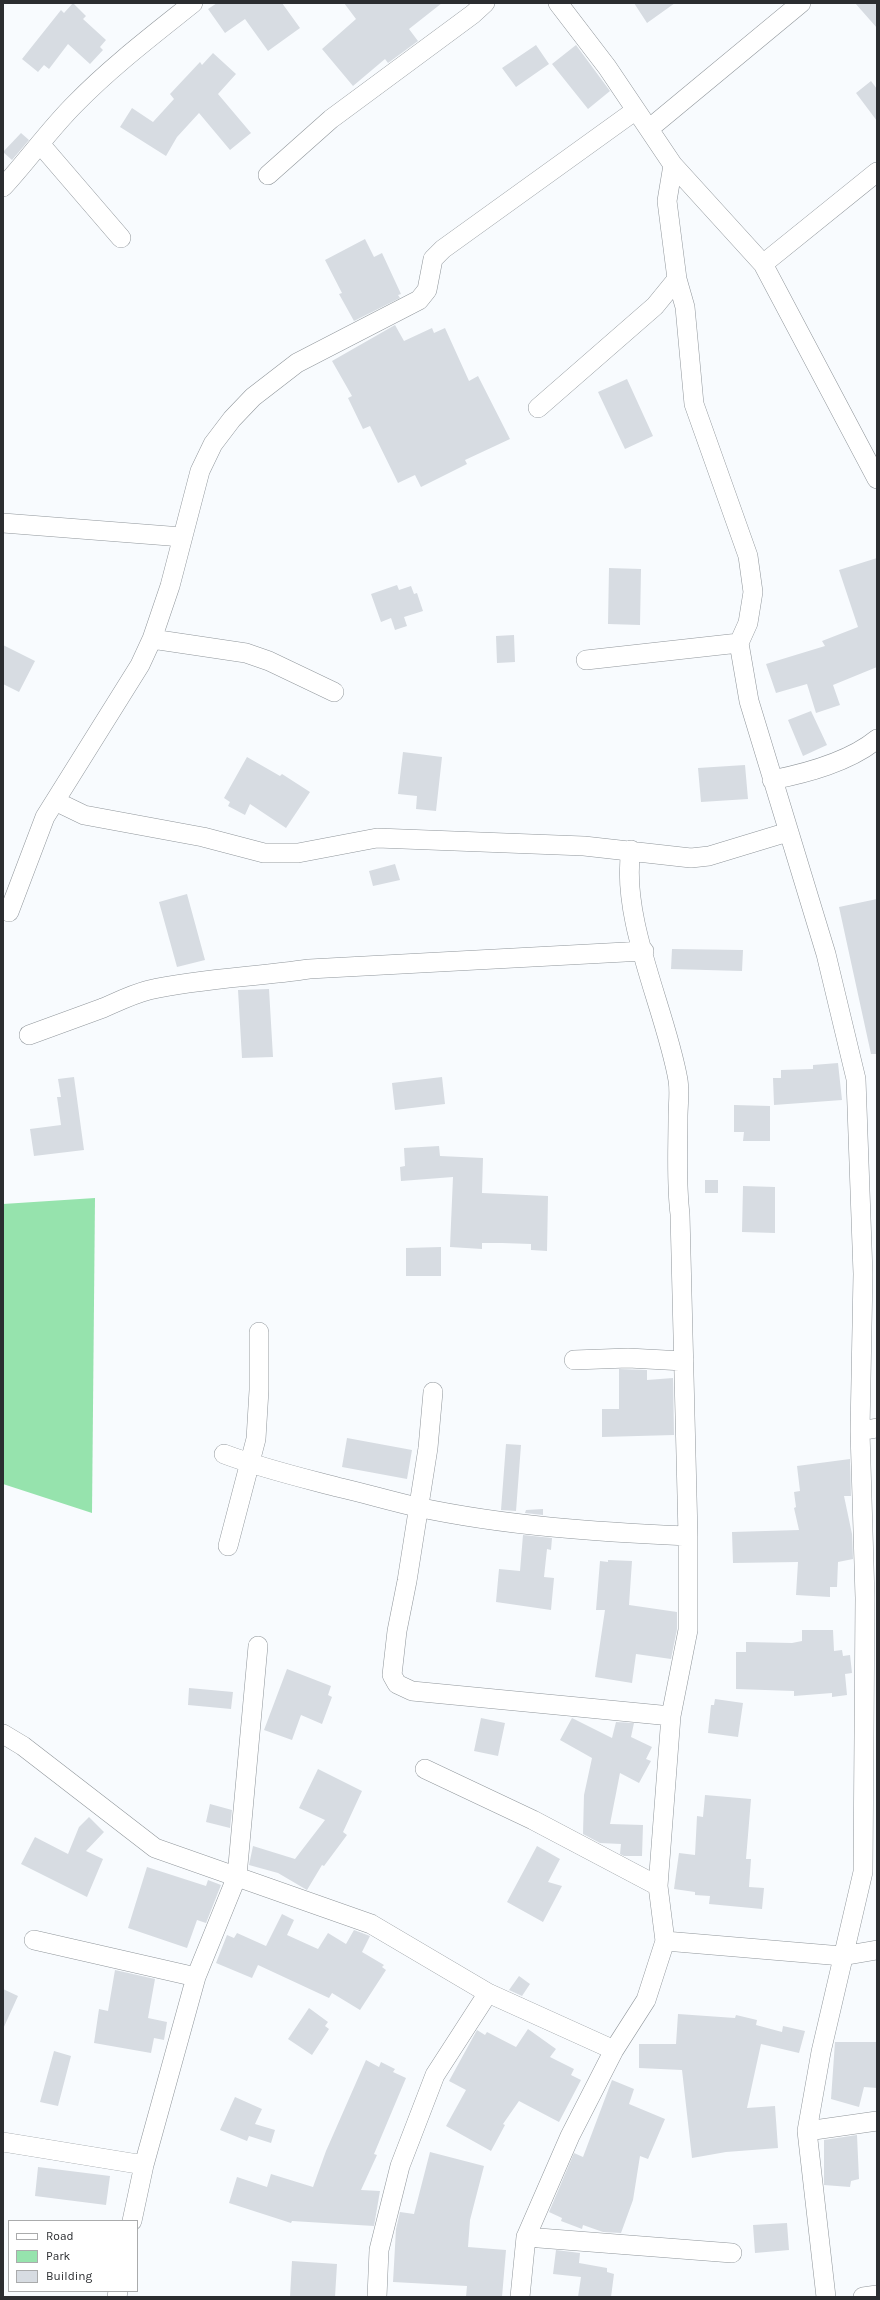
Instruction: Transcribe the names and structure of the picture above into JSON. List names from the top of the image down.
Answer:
{
  "legend": ["Road", "Park", "Building"]
}
